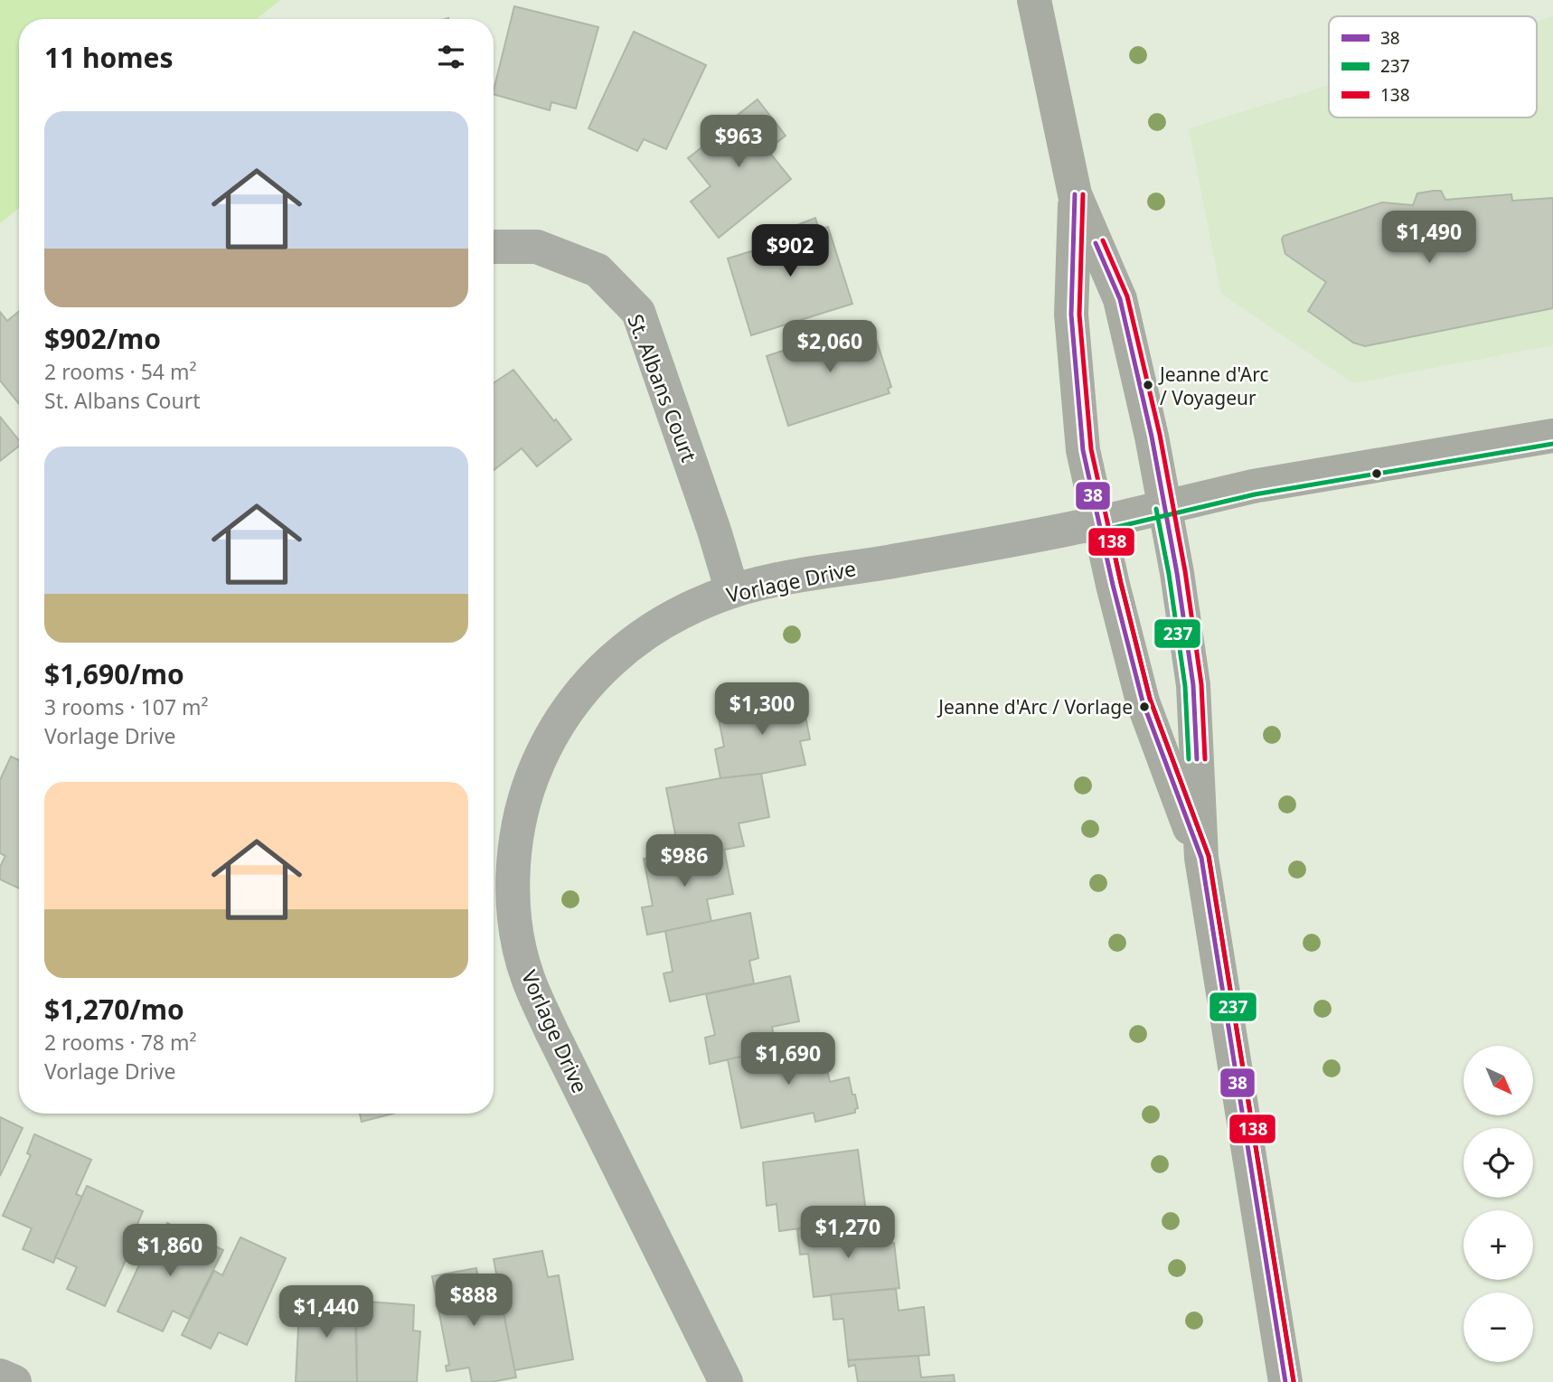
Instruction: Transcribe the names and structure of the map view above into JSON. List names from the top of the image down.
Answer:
{
  "streets": {
    "street": ["St. Albans Court", "Vorlage Drive"]
  },
  "crossings": [
    ["St. Albans Court", "Vorlage Drive"]
  ],
  "places": ["Jeanne d'Arc / Voyageur", "Jeanne d'Arc / Vorlage"],
  "lines": ["transit line 38", "transit line 138", "transit line 237"],
  "legend": ["38", "237", "138"],
  "north": "bottom right",
  "page": {
    "heading": "11 homes",
    "list": [
      {
        "name": "$902/mo",
        "note": "2 rooms · 54 m² · St. Albans Court"
      },
      {
        "name": "$1,690/mo",
        "note": "3 rooms · 107 m² · Vorlage Drive"
      },
      {
        "name": "$1,270/mo",
        "note": "2 rooms · 78 m² · Vorlage Drive"
      }
    ],
    "price": [
      "$963",
      "$1,490",
      "$902",
      "$2,060",
      "$1,300",
      "$986",
      "$1,690",
      "$1,270",
      "$1,860",
      "$888",
      "$1,440"
    ],
    "map_buttons": ["+", "−"]
  }
}
